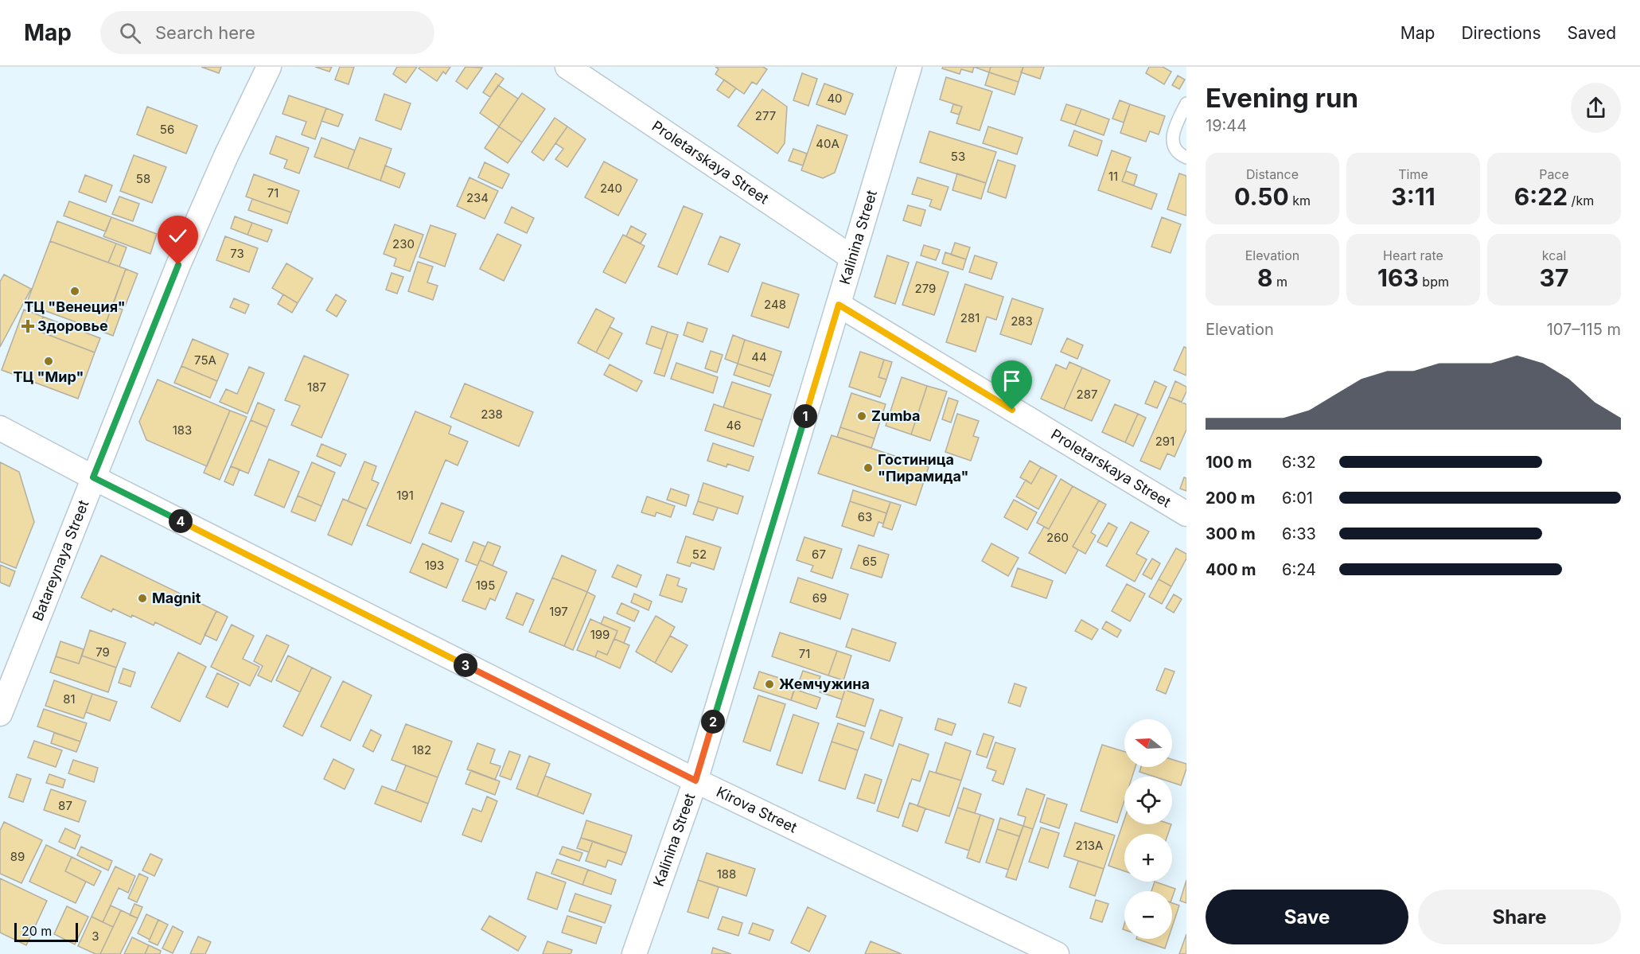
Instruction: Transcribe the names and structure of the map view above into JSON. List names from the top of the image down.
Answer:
{
  "streets": {
    "street": [
      "Proletarskaya Street",
      "Kalinina Street",
      "Batareynaya Street",
      "Kirova Street"
    ]
  },
  "crossings": [
    ["Proletarskaya Street", "Kalinina Street"],
    ["Kalinina Street", "Kirova Street"],
    ["Batareynaya Street", "Kirova Street"]
  ],
  "places": {
    "other": [
      "ТЦ \"Венеция\"",
      "ТЦ \"Мир\"",
      "Zumba",
      "Гостиница \"Пирамида\"",
      "Magnit",
      "Жемчужина"
    ],
    "health": ["Здоровье"]
  },
  "house_numbers": [
    "40",
    "277",
    "56",
    "40А",
    "53",
    "11",
    "58",
    "240",
    "71",
    "234",
    "230",
    "73",
    "279",
    "248",
    "281",
    "283",
    "44",
    "75А",
    "187",
    "287",
    "238",
    "46",
    "183",
    "291",
    "191",
    "63",
    "260",
    "52",
    "67",
    "65",
    "193",
    "195",
    "69",
    "197",
    "199",
    "79",
    "71",
    "81",
    "182",
    "87",
    "213А",
    "89",
    "188",
    "3"
  ],
  "scale_bar": "20 m",
  "north": "left",
  "page": {
    "header": "Map",
    "search": "Search here",
    "nav": ["Map", "Directions", "Saved"],
    "heading": ["Evening run", "19:44"],
    "stats": [
      ["Distance", "0.50 km"],
      ["Time", "3:11"],
      ["Pace", "6:22 /km"],
      ["Elevation", "8 m"],
      ["Heart rate", "163 bpm"],
      ["kcal", "37"]
    ],
    "chart": ["Elevation", "107–115 m"],
    "pins": [
      "1",
      "4",
      "3",
      "2"
    ],
    "list": [
      {
        "name": "100 m",
        "note": "6:32"
      },
      {
        "name": "200 m",
        "note": "6:01"
      },
      {
        "name": "300 m",
        "note": "6:33"
      },
      {
        "name": "400 m",
        "note": "6:24"
      }
    ],
    "map_buttons": ["+", "−"],
    "buttons": ["Save", "Share"],
    "scale": "20 m"
  }
}
